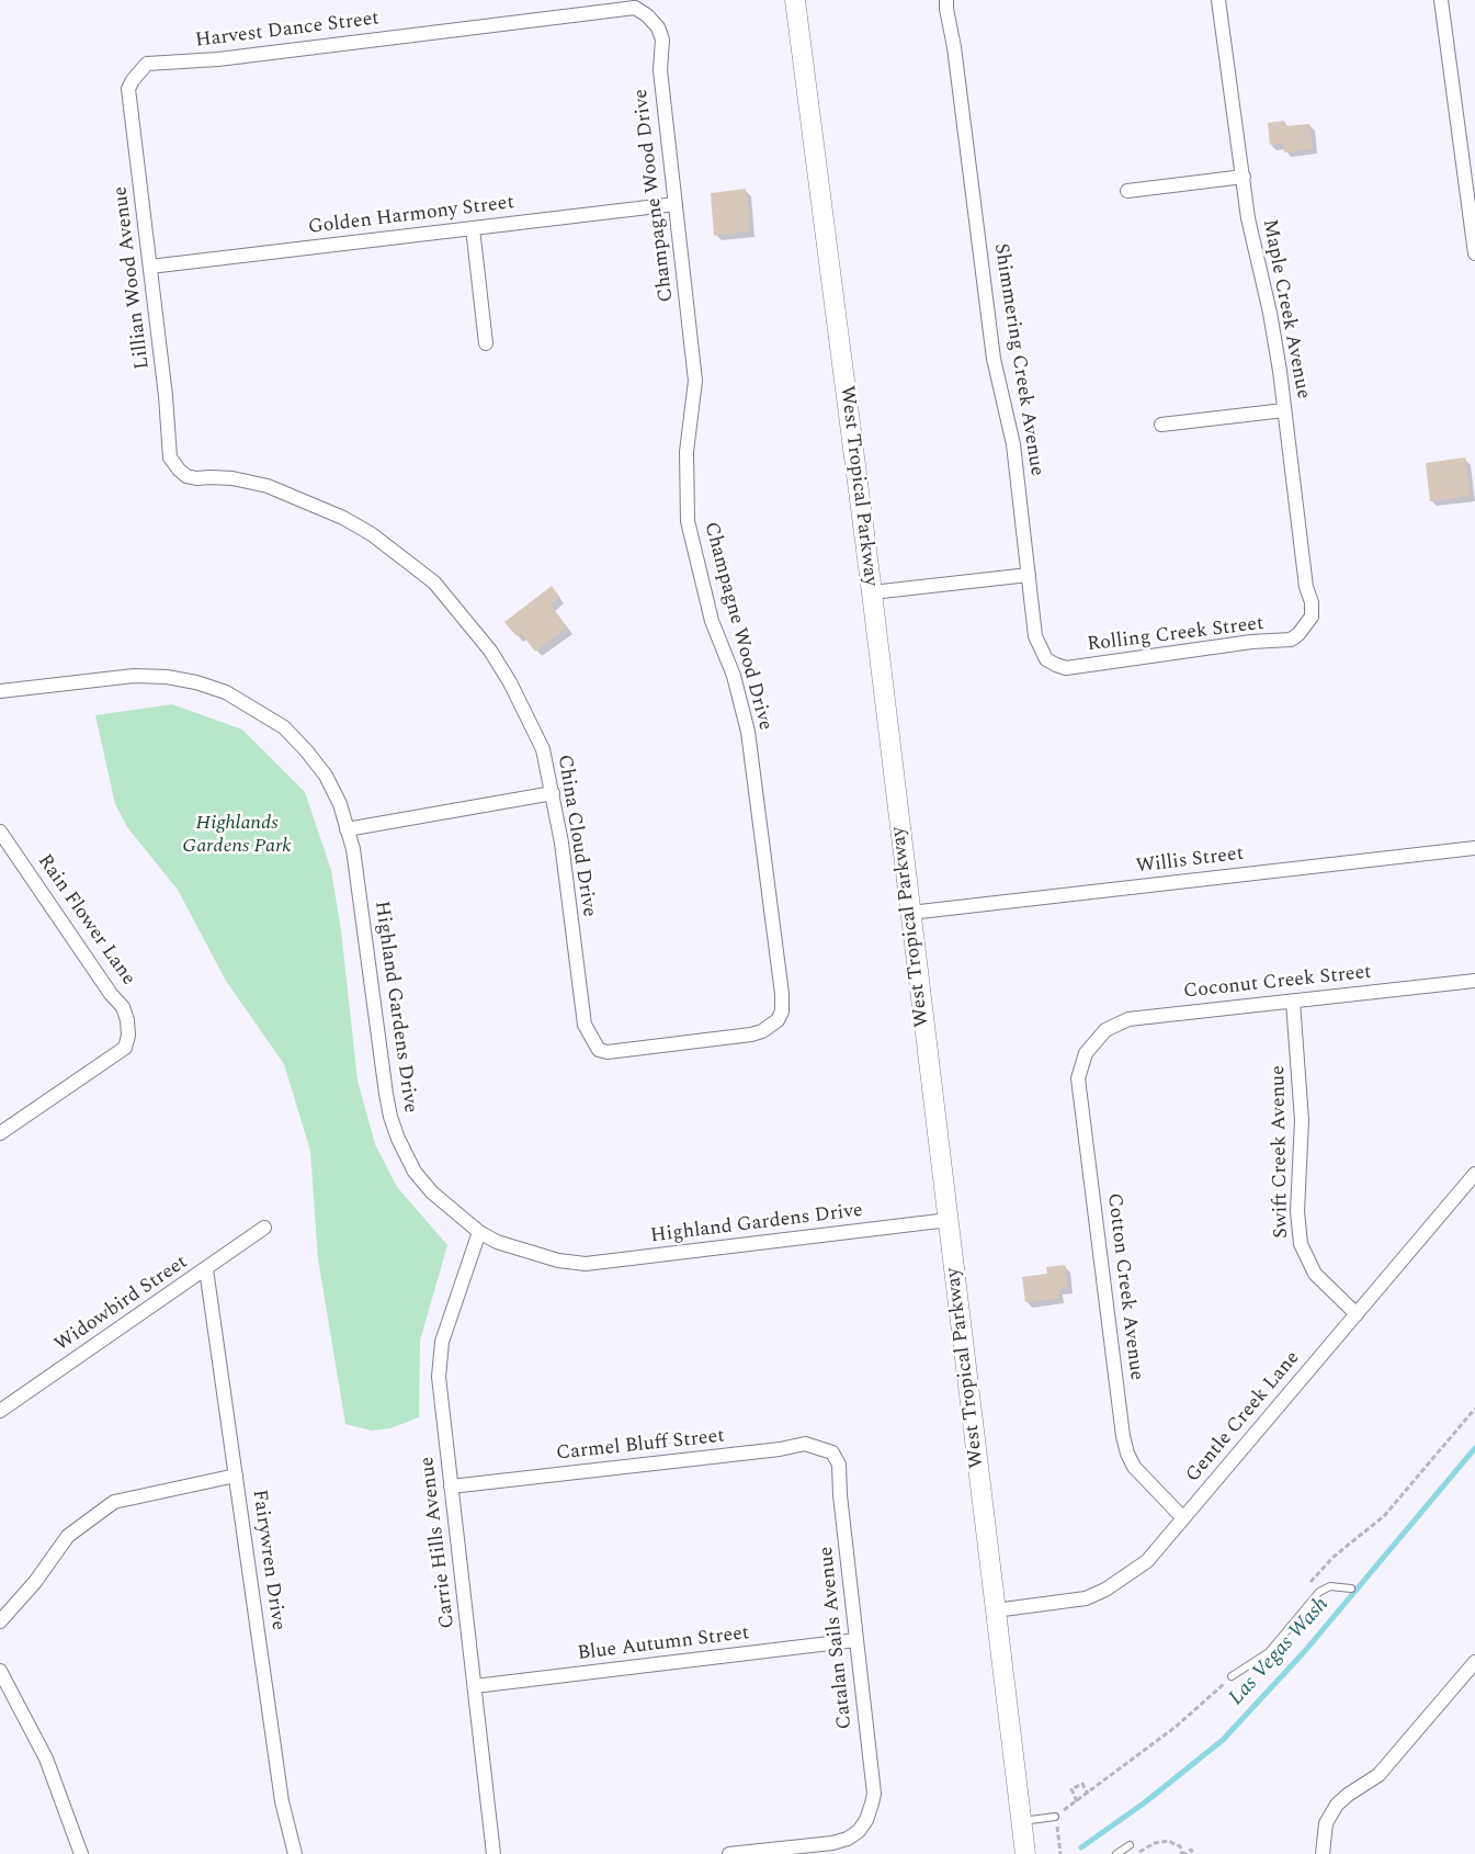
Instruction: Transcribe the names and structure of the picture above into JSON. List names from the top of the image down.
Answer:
{
  "streets": {
    "main road": ["West Tropical Parkway"],
    "street": [
      "Harvest Dance Street",
      "Champagne Wood Drive",
      "Golden Harmony Street",
      "Lillian Wood Avenue",
      "Maple Creek Avenue",
      "Shimmering Creek Avenue",
      "Rolling Creek Street",
      "China Cloud Drive",
      "Willis Street",
      "Rain Flower Lane",
      "Coconut Creek Street",
      "Highland Gardens Drive",
      "Swift Creek Avenue",
      "Cotton Creek Avenue",
      "Widowbird Street",
      "Gentle Creek Lane",
      "Carmel Bluff Street",
      "Carrie Hills Avenue",
      "Fairywren Drive",
      "Catalan Sails Avenue",
      "Blue Autumn Street"
    ]
  },
  "crossings": [
    ["Harvest Dance Street", "Champagne Wood Drive"],
    ["Harvest Dance Street", "Lillian Wood Avenue"],
    ["Champagne Wood Drive", "Golden Harmony Street"],
    ["Champagne Wood Drive", "China Cloud Drive"],
    ["Golden Harmony Street", "Lillian Wood Avenue"],
    ["Lillian Wood Avenue", "China Cloud Drive"],
    ["Maple Creek Avenue", "Rolling Creek Street"],
    ["Shimmering Creek Avenue", "Rolling Creek Street"],
    ["West Tropical Parkway", "Willis Street"],
    ["West Tropical Parkway", "Highland Gardens Drive"],
    ["West Tropical Parkway", "Gentle Creek Lane"],
    ["Coconut Creek Street", "Swift Creek Avenue"],
    ["Coconut Creek Street", "Cotton Creek Avenue"],
    ["Highland Gardens Drive", "Carrie Hills Avenue"],
    ["Swift Creek Avenue", "Gentle Creek Lane"],
    ["Cotton Creek Avenue", "Gentle Creek Lane"],
    ["Widowbird Street", "Fairywren Drive"],
    ["Carmel Bluff Street", "Carrie Hills Avenue"],
    ["Carmel Bluff Street", "Catalan Sails Avenue"],
    ["Carrie Hills Avenue", "Blue Autumn Street"],
    ["Catalan Sails Avenue", "Blue Autumn Street"]
  ],
  "water": ["Las Vegas Wash"],
  "parks": ["Highlands Gardens Park"]
}
